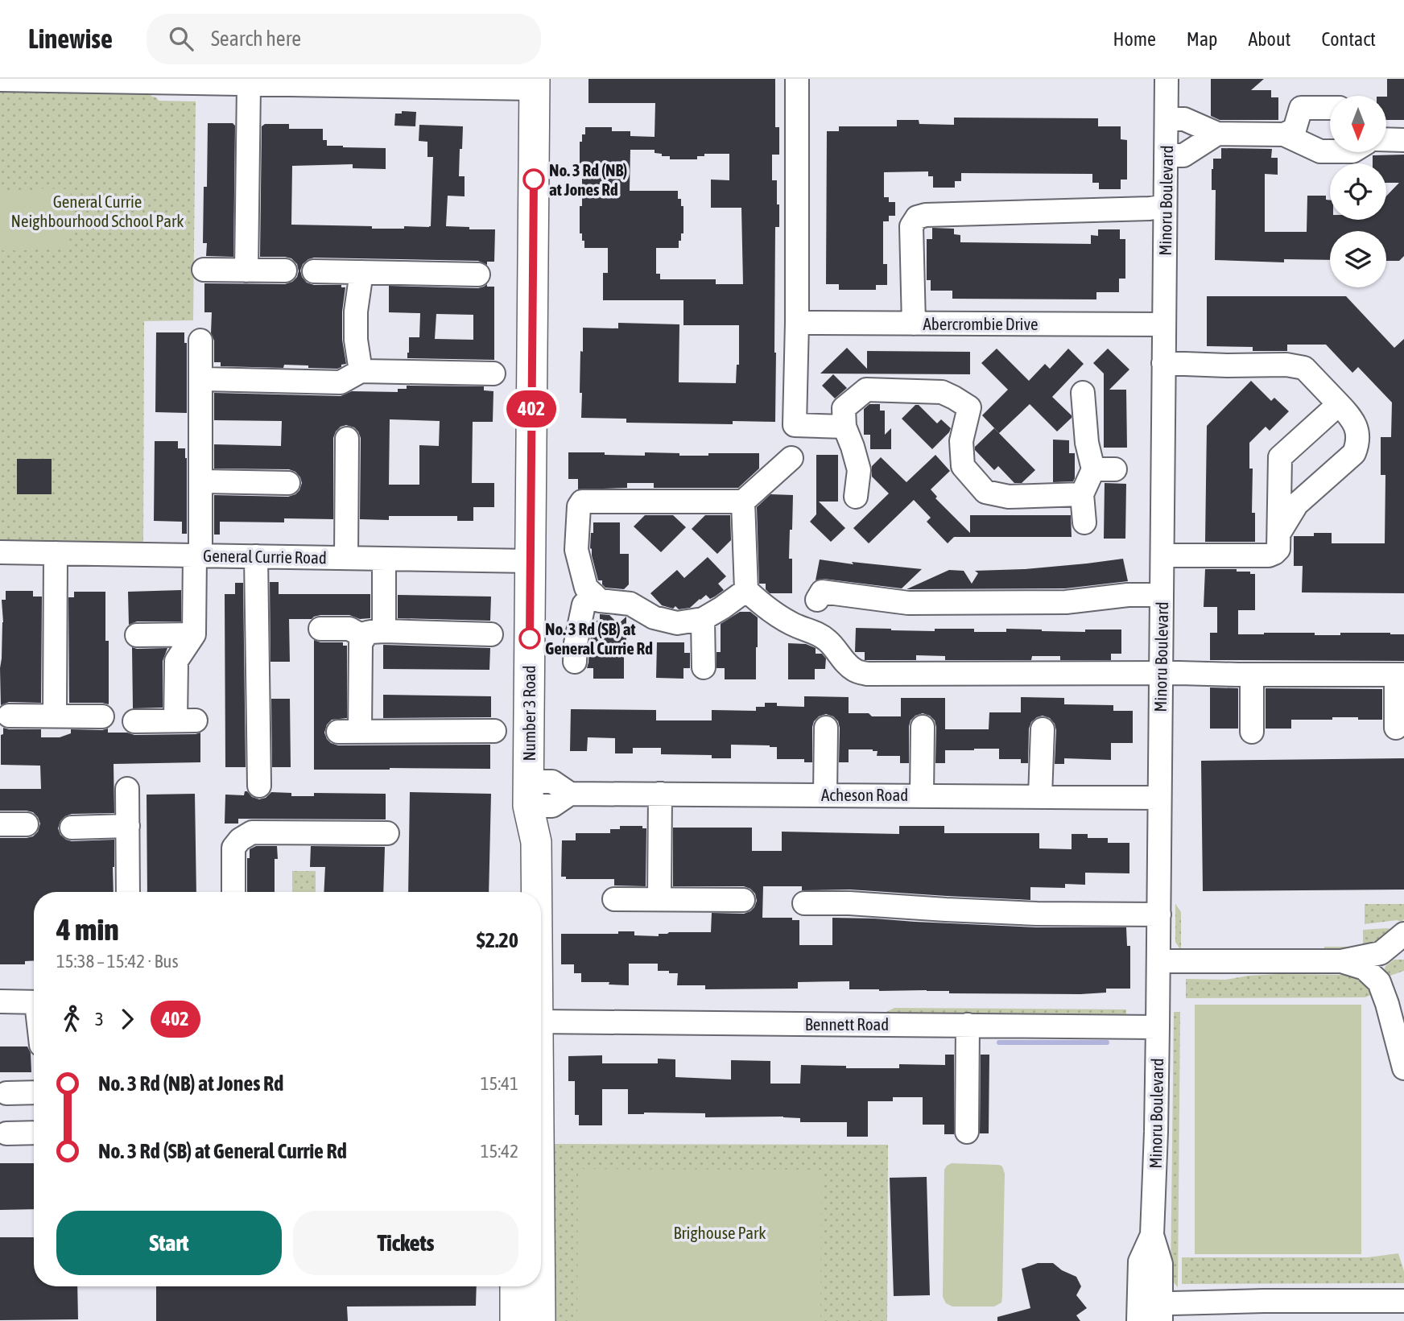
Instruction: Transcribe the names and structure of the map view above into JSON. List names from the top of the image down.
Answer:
{
  "streets": {
    "main road": ["Number 3 Road"],
    "street": [
      "Minoru Boulevard",
      "Abercrombie Drive",
      "General Currie Road",
      "Acheson Road",
      "Bennett Road"
    ]
  },
  "crossings": [
    ["Minoru Boulevard", "Abercrombie Drive"],
    ["Minoru Boulevard", "Acheson Road"],
    ["Minoru Boulevard", "Bennett Road"],
    ["General Currie Road", "Number 3 Road"],
    ["Number 3 Road", "Acheson Road"]
  ],
  "parks": ["General Currie Neighbourhood School Park", "Brighouse Park"],
  "places": ["No. 3 Rd (NB) at Jones Rd", "No. 3 Rd (SB) at General Currie Rd"],
  "lines": ["bus line 402"],
  "north": "bottom",
  "page": {
    "header": "Linewise",
    "search": "Search here",
    "nav": [
      "Home",
      "Map",
      "About",
      "Contact"
    ],
    "on_map": "402",
    "heading": ["4 min", "15:38 – 15:42 · Bus", "$2.20"],
    "legs": ["3", "402"],
    "list": [
      {
        "name": "No. 3 Rd (NB) at Jones Rd",
        "value": "15:41"
      },
      {
        "name": "No. 3 Rd (SB) at General Currie Rd",
        "value": "15:42"
      }
    ],
    "buttons": ["Start", "Tickets"]
  }
}
